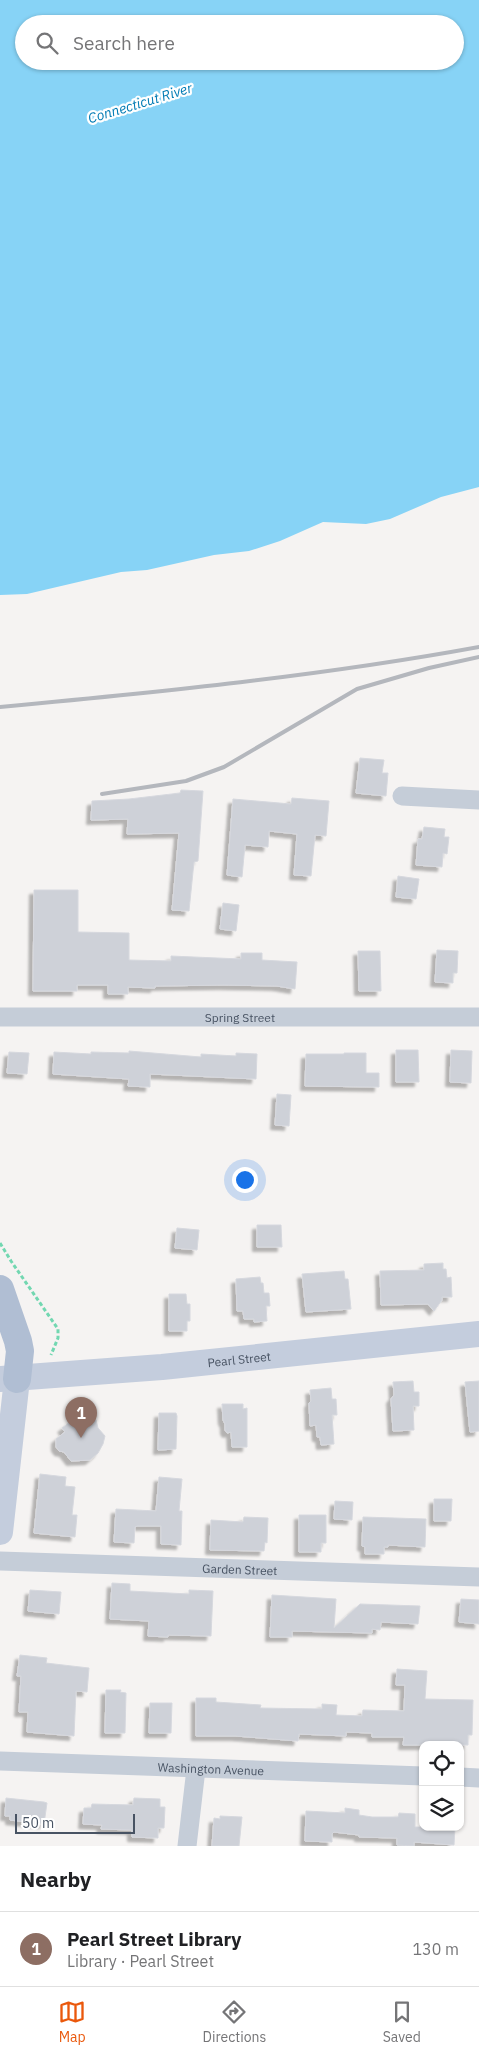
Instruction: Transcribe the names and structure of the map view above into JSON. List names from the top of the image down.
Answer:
{
  "streets": {
    "street": [
      "Spring Street",
      "Pearl Street",
      "Garden Street",
      "Washington Avenue"
    ]
  },
  "water": ["Connecticut River"],
  "scale_bar": "50 m",
  "page": {
    "search": "Search here",
    "pins": "1",
    "scale": "50 m",
    "heading": "Nearby",
    "list": [
      {
        "mark": "1",
        "name": "Pearl Street Library",
        "note": "Library · Pearl Street",
        "value": "130 m"
      }
    ],
    "nav": ["Map", "Directions", "Saved"]
  }
}
